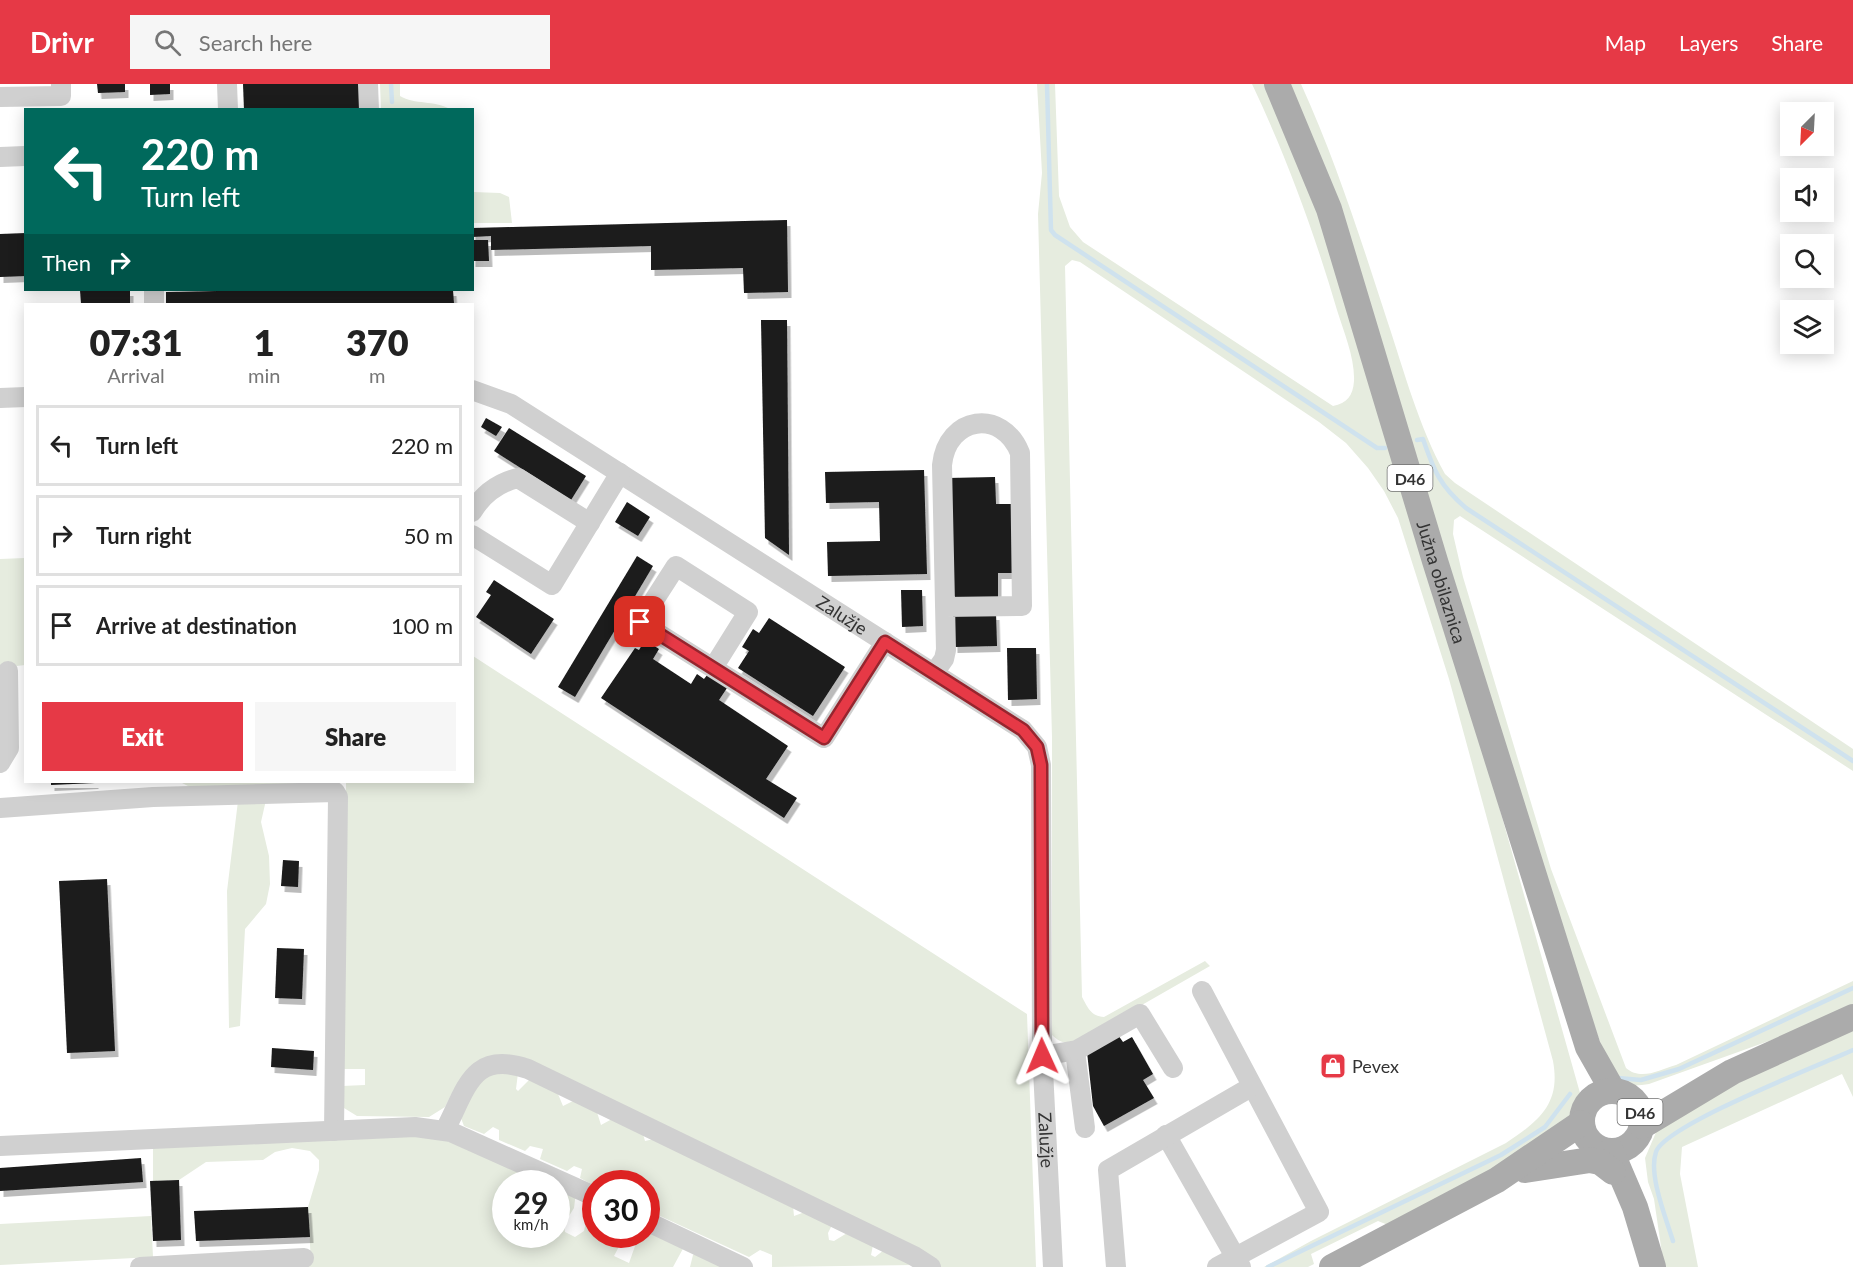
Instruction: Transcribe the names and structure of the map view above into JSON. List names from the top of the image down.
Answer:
{
  "streets": {
    "main road": ["D46", "Južna obilaznica"],
    "street": ["Zalužje"]
  },
  "crossings": [
    ["D46", "Južna obilaznica"]
  ],
  "places": {
    "shop": ["Pevex"]
  },
  "north": "bottom left",
  "page": {
    "header": "Drivr",
    "search": "Search here",
    "nav": ["Map", "Layers", "Share"],
    "turn": ["220 m", "Turn left"],
    "then": "Then",
    "eta": [
      "07:31",
      "Arrival",
      "1",
      "min",
      "370",
      "m"
    ],
    "list": [
      {
        "name": "Turn left",
        "value": "220 m"
      },
      {
        "name": "Turn right",
        "value": "50 m"
      },
      {
        "name": "Arrive at destination",
        "value": "100 m"
      }
    ],
    "buttons": ["Exit", "Share"],
    "speed": "29 km/h",
    "limit": "30"
  }
}
